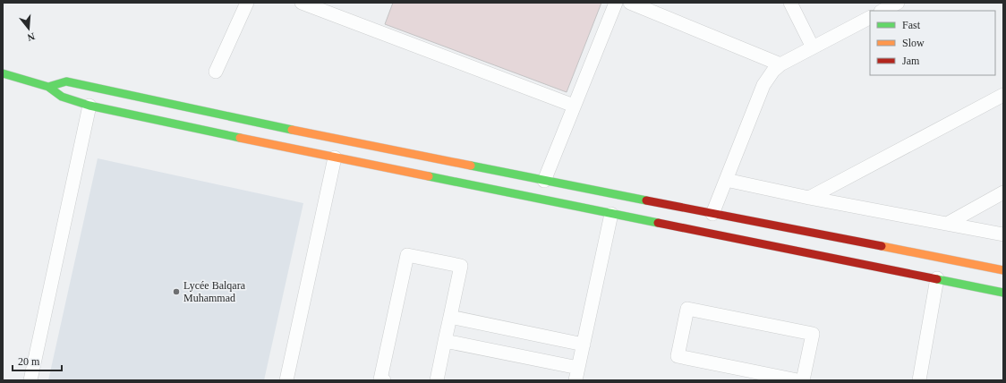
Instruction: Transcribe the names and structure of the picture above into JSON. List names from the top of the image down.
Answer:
{
  "places": ["Lycée Balqara Muhammad"],
  "legend": ["Fast", "Slow", "Jam"],
  "scale_bar": "20 m",
  "north": "bottom"
}
